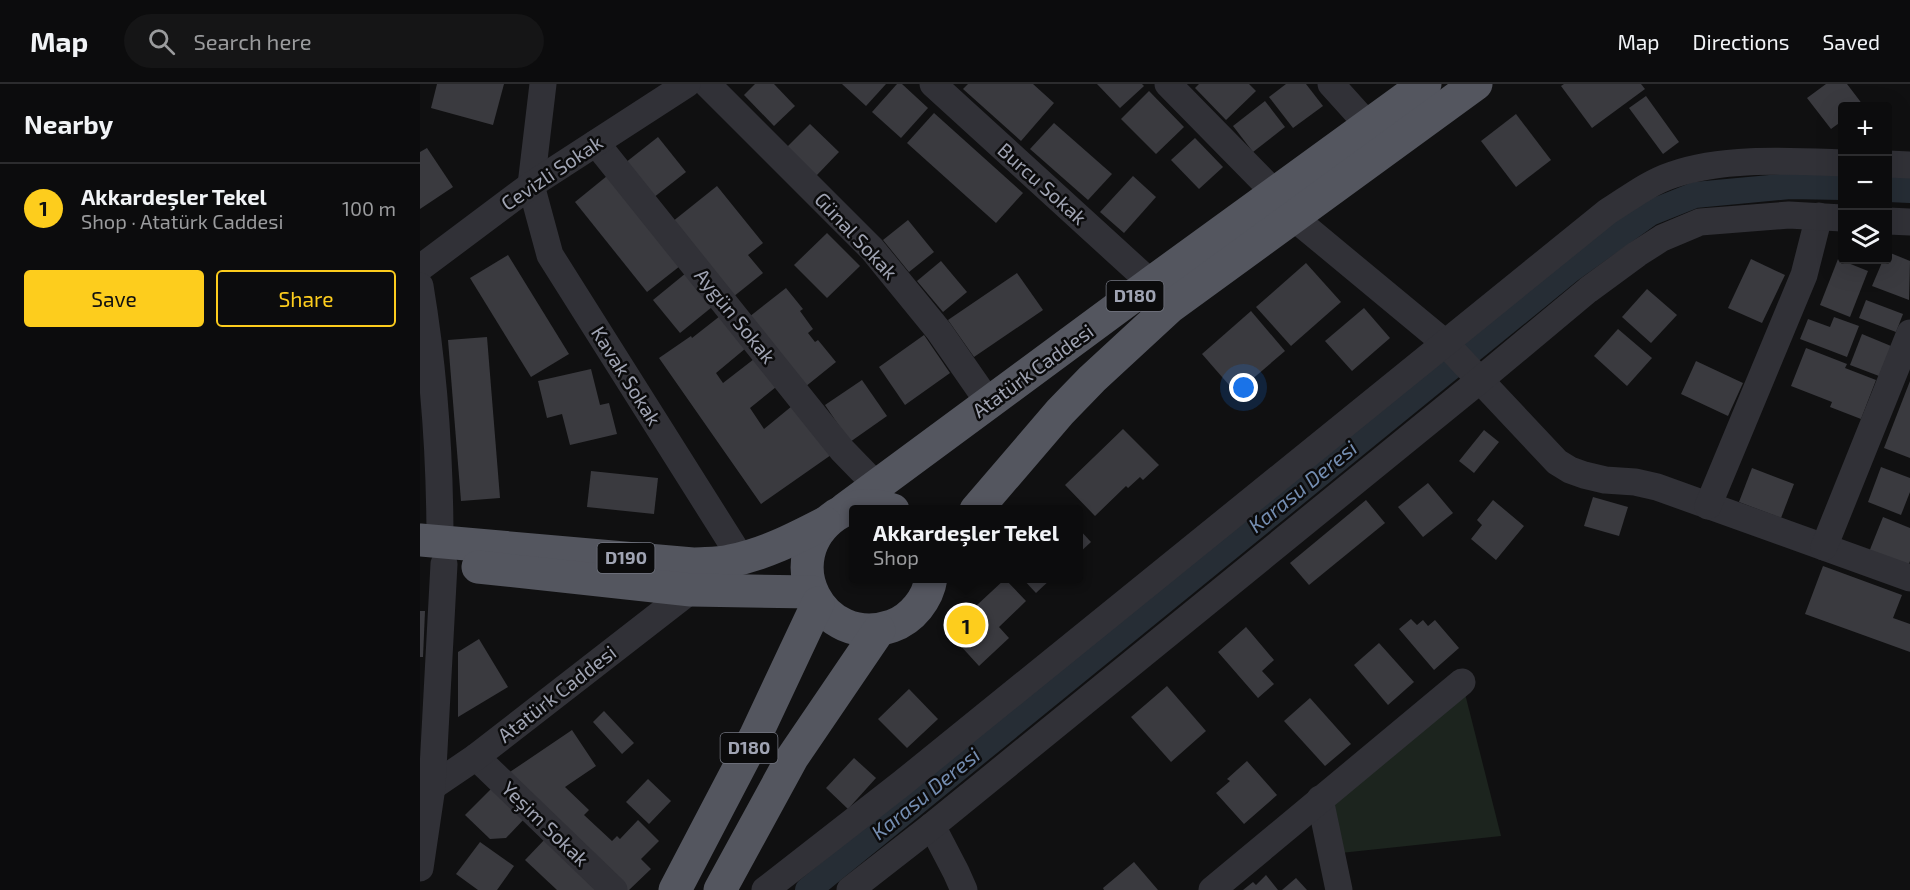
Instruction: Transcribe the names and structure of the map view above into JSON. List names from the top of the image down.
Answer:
{
  "streets": {
    "highway": ["D180", "Atatürk Caddesi", "D190"],
    "street": [
      "Cevizli Sokak",
      "Burcu Sokak",
      "Günal Sokak",
      "Aygün Sokak",
      "Kavak Sokak",
      "Yeşim Sokak"
    ]
  },
  "crossings": [
    ["Cevizli Sokak", "Aygün Sokak"],
    ["Cevizli Sokak", "Kavak Sokak"],
    ["Burcu Sokak", "Atatürk Caddesi"],
    ["Günal Sokak", "Atatürk Caddesi"],
    ["D180", "Atatürk Caddesi"],
    ["D180", "D190"],
    ["Aygün Sokak", "Atatürk Caddesi"],
    ["Atatürk Caddesi", "D190"],
    ["Atatürk Caddesi", "Yeşim Sokak"],
    ["Kavak Sokak", "D190"]
  ],
  "water": ["Karasu Deresi"],
  "page": {
    "header": "Map",
    "search": "Search here",
    "nav": ["Map", "Directions", "Saved"],
    "heading": "Nearby",
    "map_buttons": ["+", "−"],
    "list": [
      {
        "mark": "1",
        "name": "Akkardeşler Tekel",
        "note": "Shop · Atatürk Caddesi",
        "value": "100 m"
      }
    ],
    "buttons": ["Save", "Share"],
    "popup": ["Akkardeşler Tekel", "Shop"],
    "pins": "1"
  }
}
